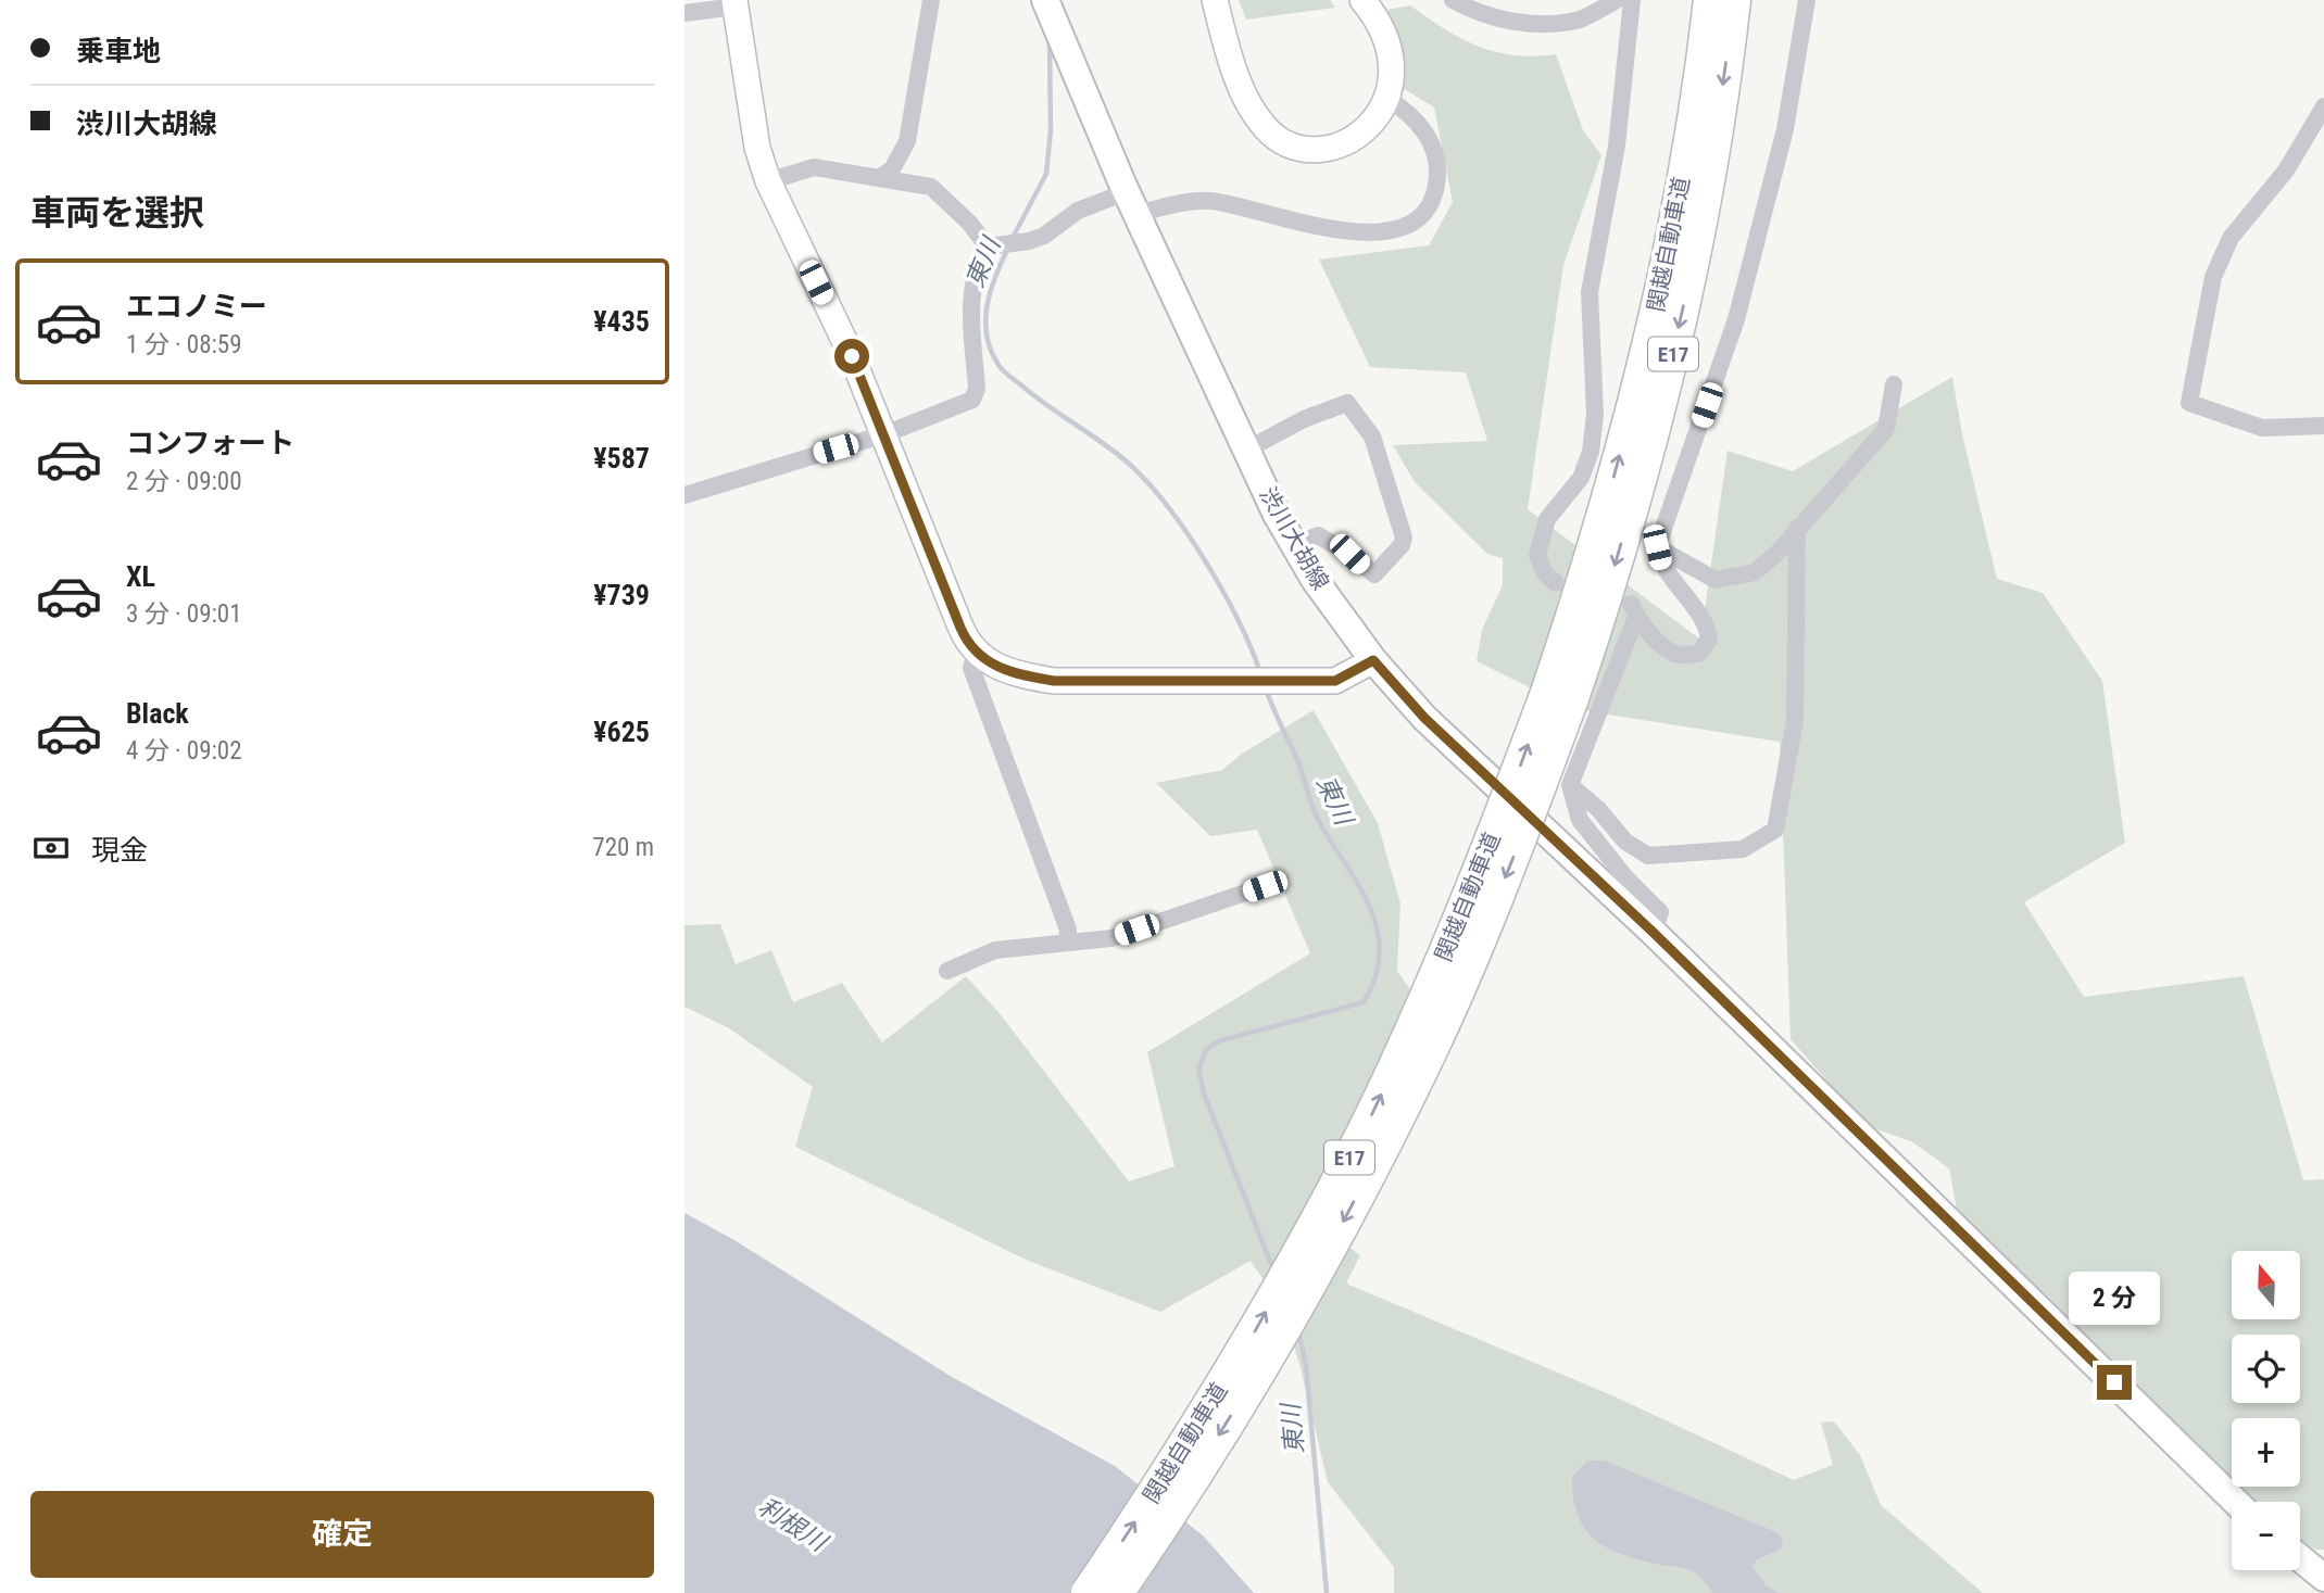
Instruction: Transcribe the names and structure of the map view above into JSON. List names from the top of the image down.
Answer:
{
  "streets": {
    "highway": ["関越自動車道", "E17"],
    "main road": ["渋川大胡線"]
  },
  "water": ["東川", "利根川"],
  "north": "top",
  "page": {
    "banner": ["乗車地", "渋川大胡線"],
    "heading": "車両を選択",
    "list": [
      {
        "name": "エコノミー",
        "note": "1 分 · 08:59",
        "value": "¥435"
      },
      {
        "name": "コンフォート",
        "note": "2 分 · 09:00",
        "value": "¥587"
      },
      {
        "name": "XL",
        "note": "3 分 · 09:01",
        "value": "¥739"
      },
      {
        "name": "Black",
        "note": "4 分 · 09:02",
        "value": "¥625"
      }
    ],
    "pay": ["現金", "720 m"],
    "map_buttons": ["+", "−"],
    "bubble": "2 分",
    "buttons": "確定"
  }
}
